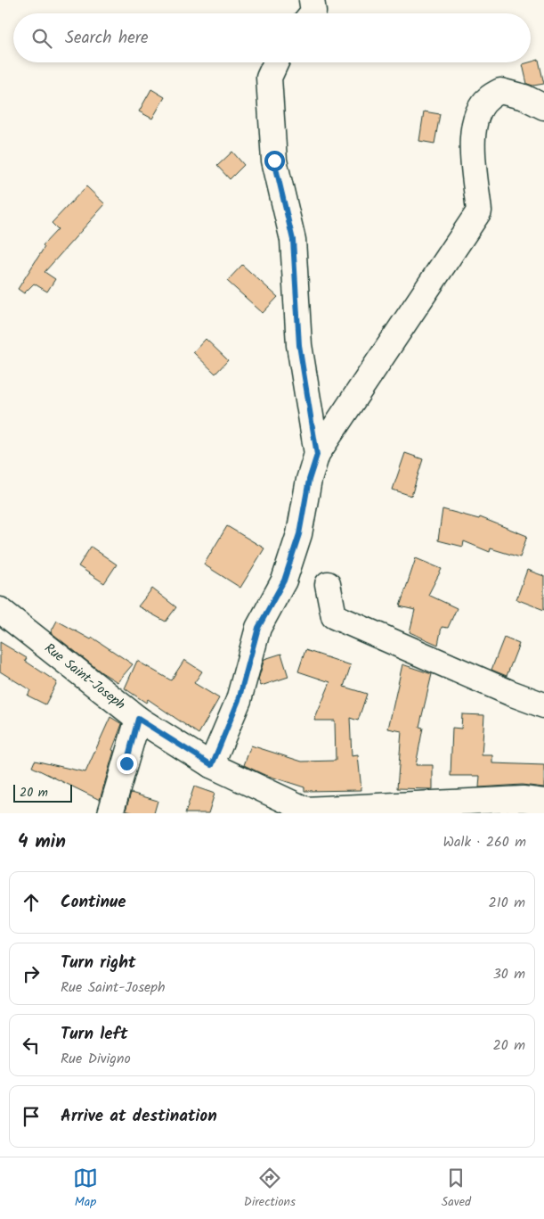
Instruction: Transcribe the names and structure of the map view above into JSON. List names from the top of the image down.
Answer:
{
  "streets": {
    "street": ["Rue Saint-Joseph"]
  },
  "scale_bar": "20 m",
  "page": {
    "search": "Search here",
    "scale": "20 m",
    "heading": ["4 min", "Walk · 260 m"],
    "list": [
      ["Continue", "210 m"],
      ["Turn right", "Rue Saint-Joseph", "30 m"],
      ["Turn left", "Rue Divigno", "20 m"],
      "Arrive at destination"
    ],
    "nav": ["Map", "Directions", "Saved"]
  }
}
